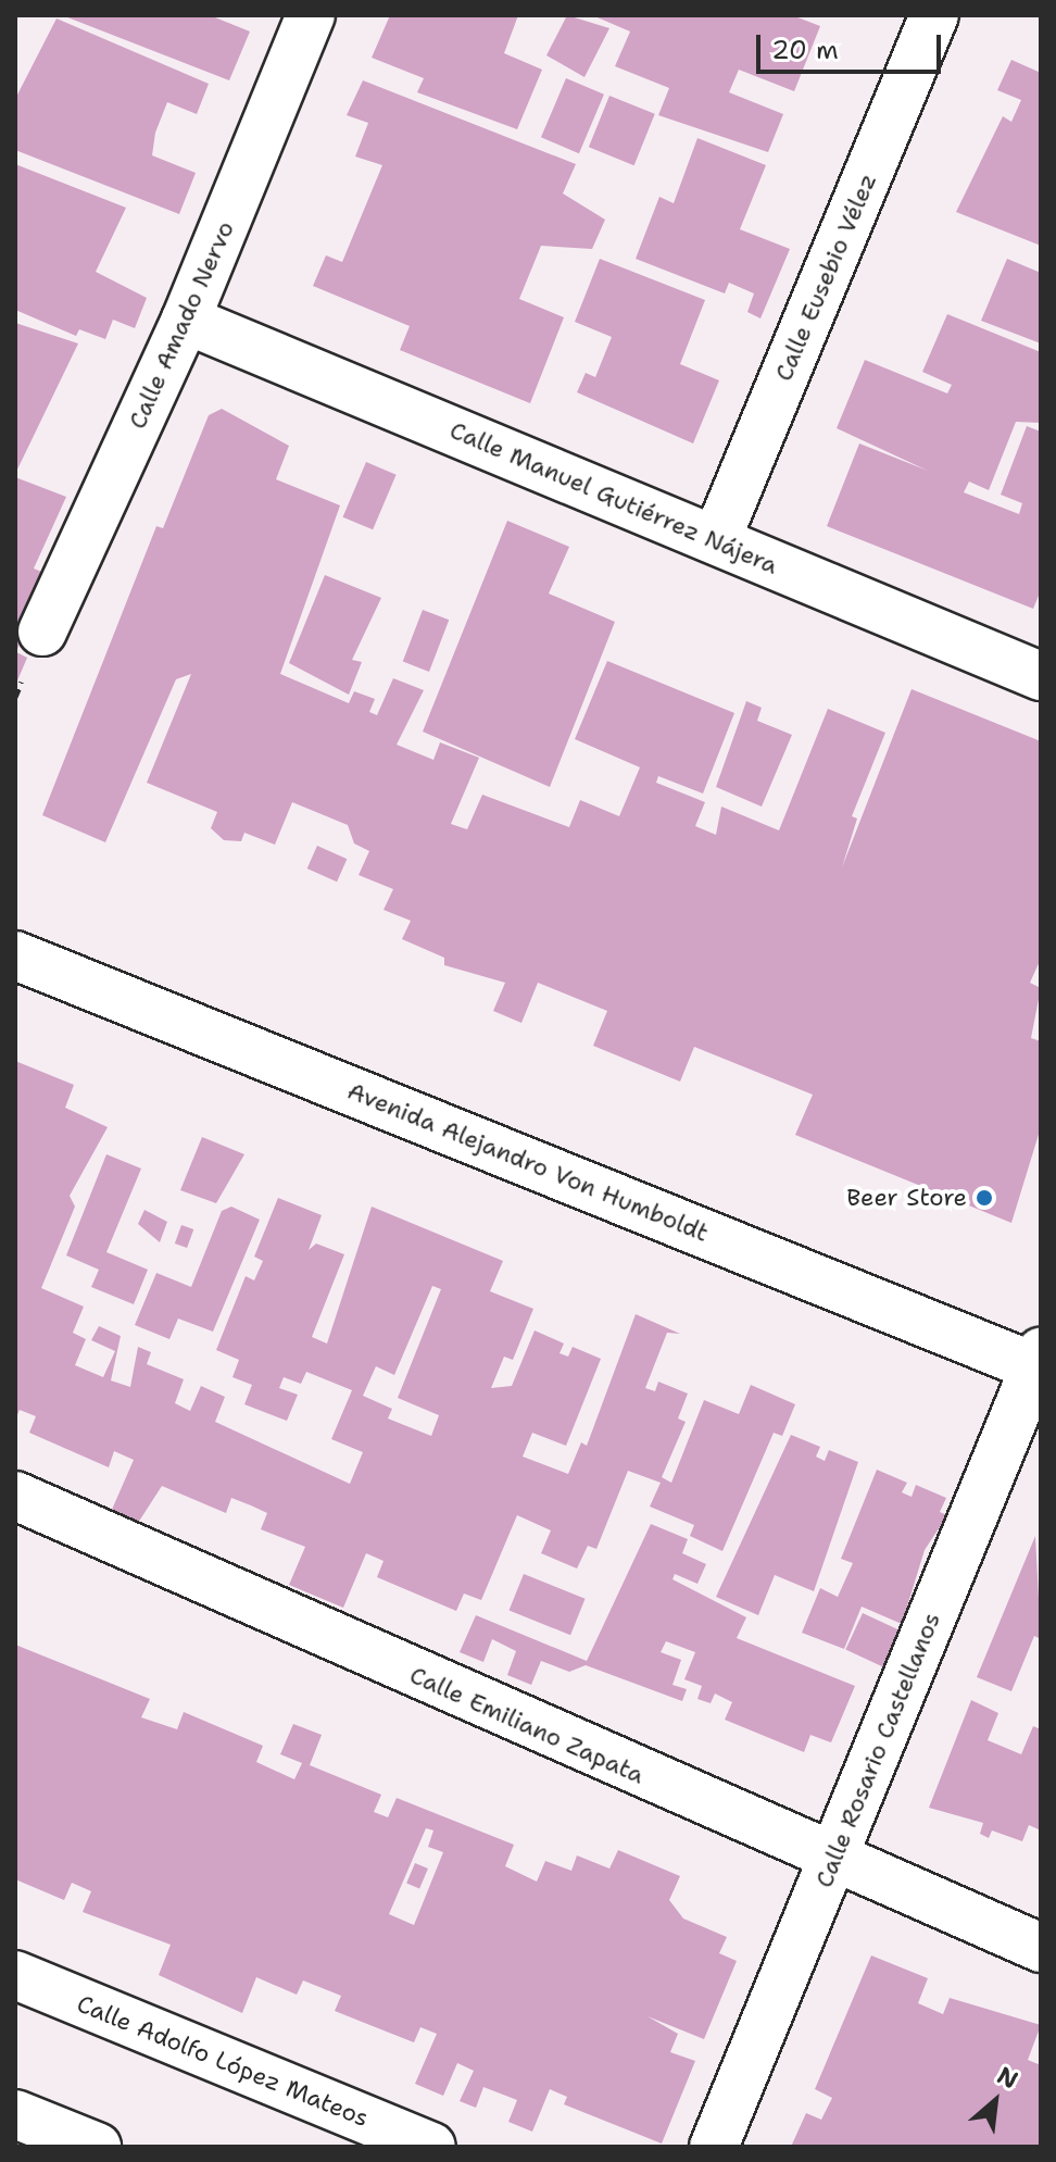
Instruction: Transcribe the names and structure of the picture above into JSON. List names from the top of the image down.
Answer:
{
  "streets": {
    "street": [
      "Calle Eusebio Vélez",
      "Calle Amado Nervo",
      "Calle Manuel Gutiérrez Nájera",
      "Avenida Alejandro Von Humboldt",
      "Calle Emiliano Zapata",
      "Calle Rosario Castellanos",
      "Calle Adolfo López Mateos"
    ]
  },
  "crossings": [
    ["Calle Eusebio Vélez", "Calle Manuel Gutiérrez Nájera"],
    ["Calle Amado Nervo", "Calle Manuel Gutiérrez Nájera"],
    ["Avenida Alejandro Von Humboldt", "Calle Rosario Castellanos"],
    ["Calle Emiliano Zapata", "Calle Rosario Castellanos"]
  ],
  "places": ["Beer Store"],
  "scale_bar": "20 m",
  "north": "top right"
}
